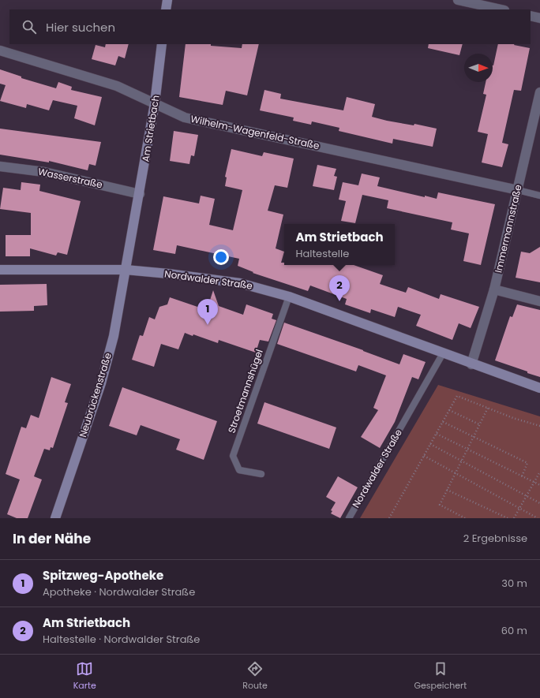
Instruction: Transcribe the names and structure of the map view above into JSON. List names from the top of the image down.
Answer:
{
  "streets": {
    "main road": ["Am Strietbach", "Nordwalder Straße", "Neubrückenstraße"],
    "street": ["Wilhelm-Wagenfeld-Straße", "Wasserstraße", "Immermannstraße"],
    "lane": ["Stroetmannshügel"]
  },
  "crossings": [
    ["Am Strietbach", "Wilhelm-Wagenfeld-Straße"],
    ["Am Strietbach", "Wasserstraße"],
    ["Am Strietbach", "Nordwalder Straße"],
    ["Am Strietbach", "Neubrückenstraße"],
    ["Wilhelm-Wagenfeld-Straße", "Immermannstraße"],
    ["Immermannstraße", "Nordwalder Straße"],
    ["Nordwalder Straße", "Stroetmannshügel"],
    ["Nordwalder Straße", "Neubrückenstraße"]
  ],
  "north": "right",
  "page": {
    "search": "Hier suchen",
    "popup": ["Am Strietbach", "Haltestelle"],
    "pins": ["2", "1"],
    "heading": ["In der Nähe", "2 Ergebnisse"],
    "list": [
      {
        "mark": "1",
        "name": "Spitzweg-Apotheke",
        "note": "Apotheke · Nordwalder Straße",
        "value": "30 m"
      },
      {
        "mark": "2",
        "name": "Am Strietbach",
        "note": "Haltestelle · Nordwalder Straße",
        "value": "60 m"
      }
    ],
    "nav": ["Karte", "Route", "Gespeichert"]
  }
}
